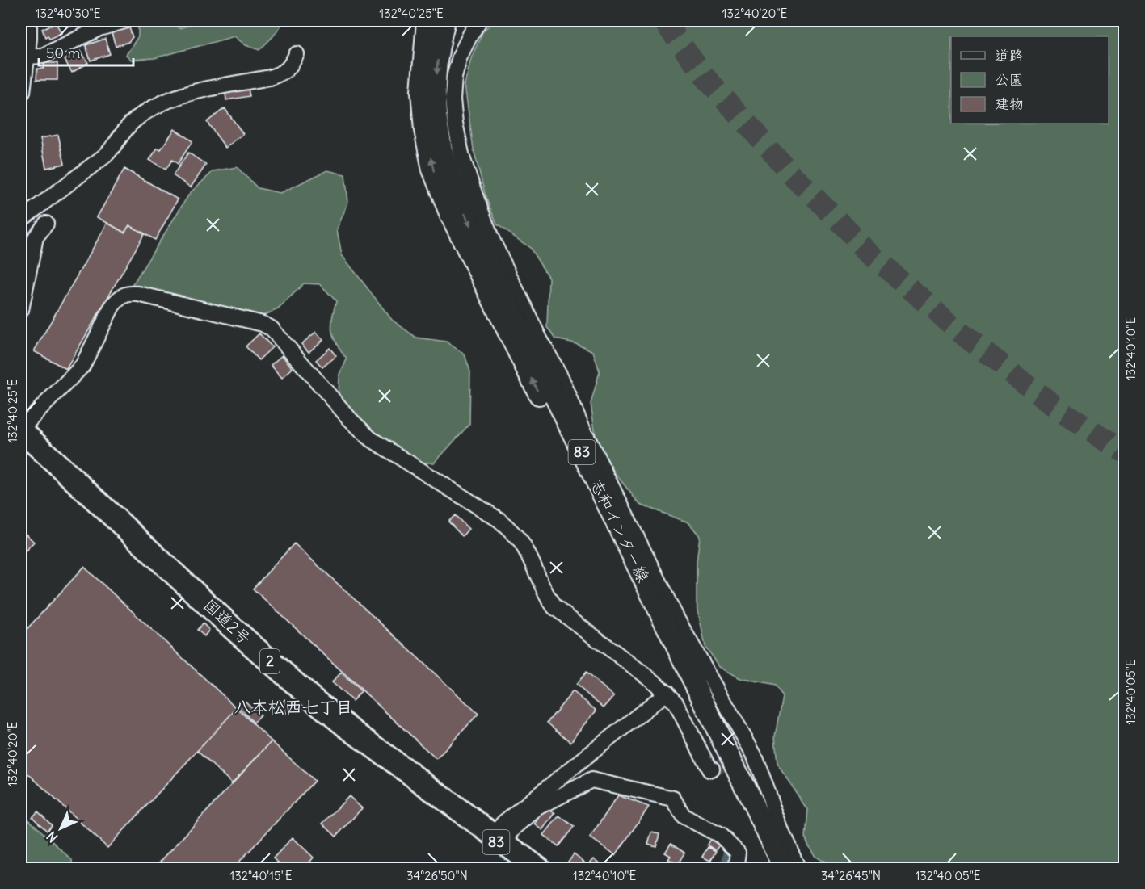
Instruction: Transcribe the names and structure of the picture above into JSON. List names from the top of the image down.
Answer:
{
  "streets": {
    "highway": ["国道2号", "2"],
    "main road": ["83", "志和インター線"]
  },
  "crossings": [
    ["83", "国道2号"]
  ],
  "districts": ["八本松西七丁目"],
  "legend": ["道路", "公園", "建物"],
  "scale_bar": "50 m",
  "north": "bottom left",
  "coordinates": [
    "132°40'30\"E",
    "132°40'25\"E",
    "132°40'20\"E",
    "132°40'10\"E",
    "132°40'05\"E",
    "132°40'15\"E",
    "34°26'50\"N",
    "34°26'45\"N"
  ]
}
